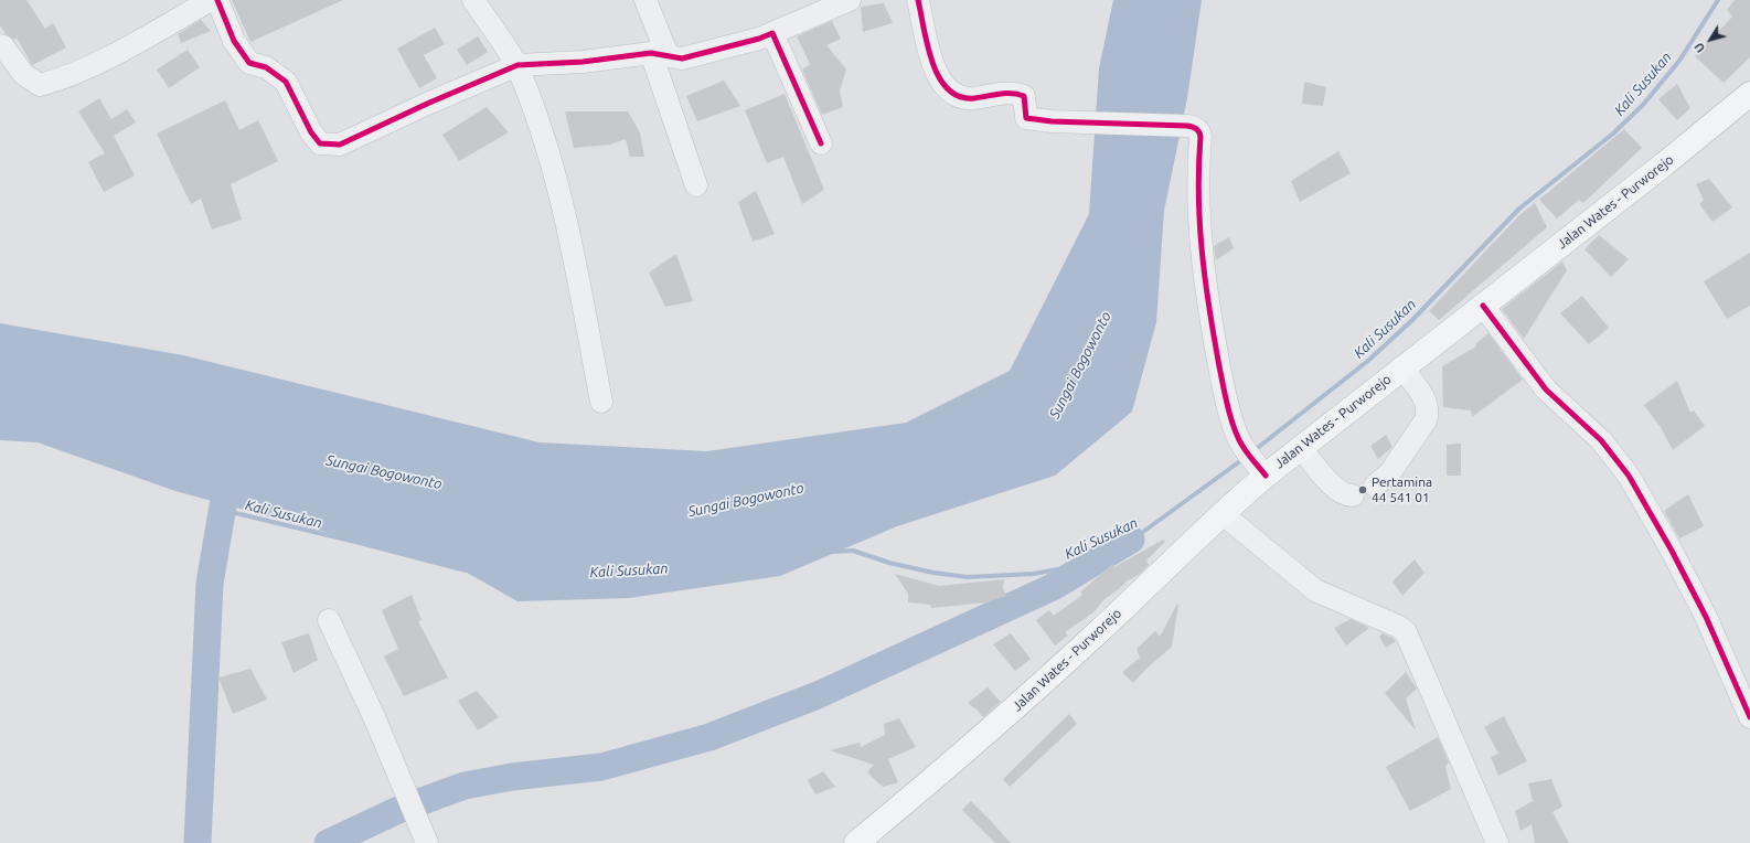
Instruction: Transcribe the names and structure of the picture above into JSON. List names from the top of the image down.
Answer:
{
  "streets": {
    "highway": ["Jalan Wates - Purworejo"]
  },
  "water": ["Kali Susukan", "Sungai Bogowonto"],
  "places": ["Pertamina 44 541 01"],
  "north": "bottom left"
}
